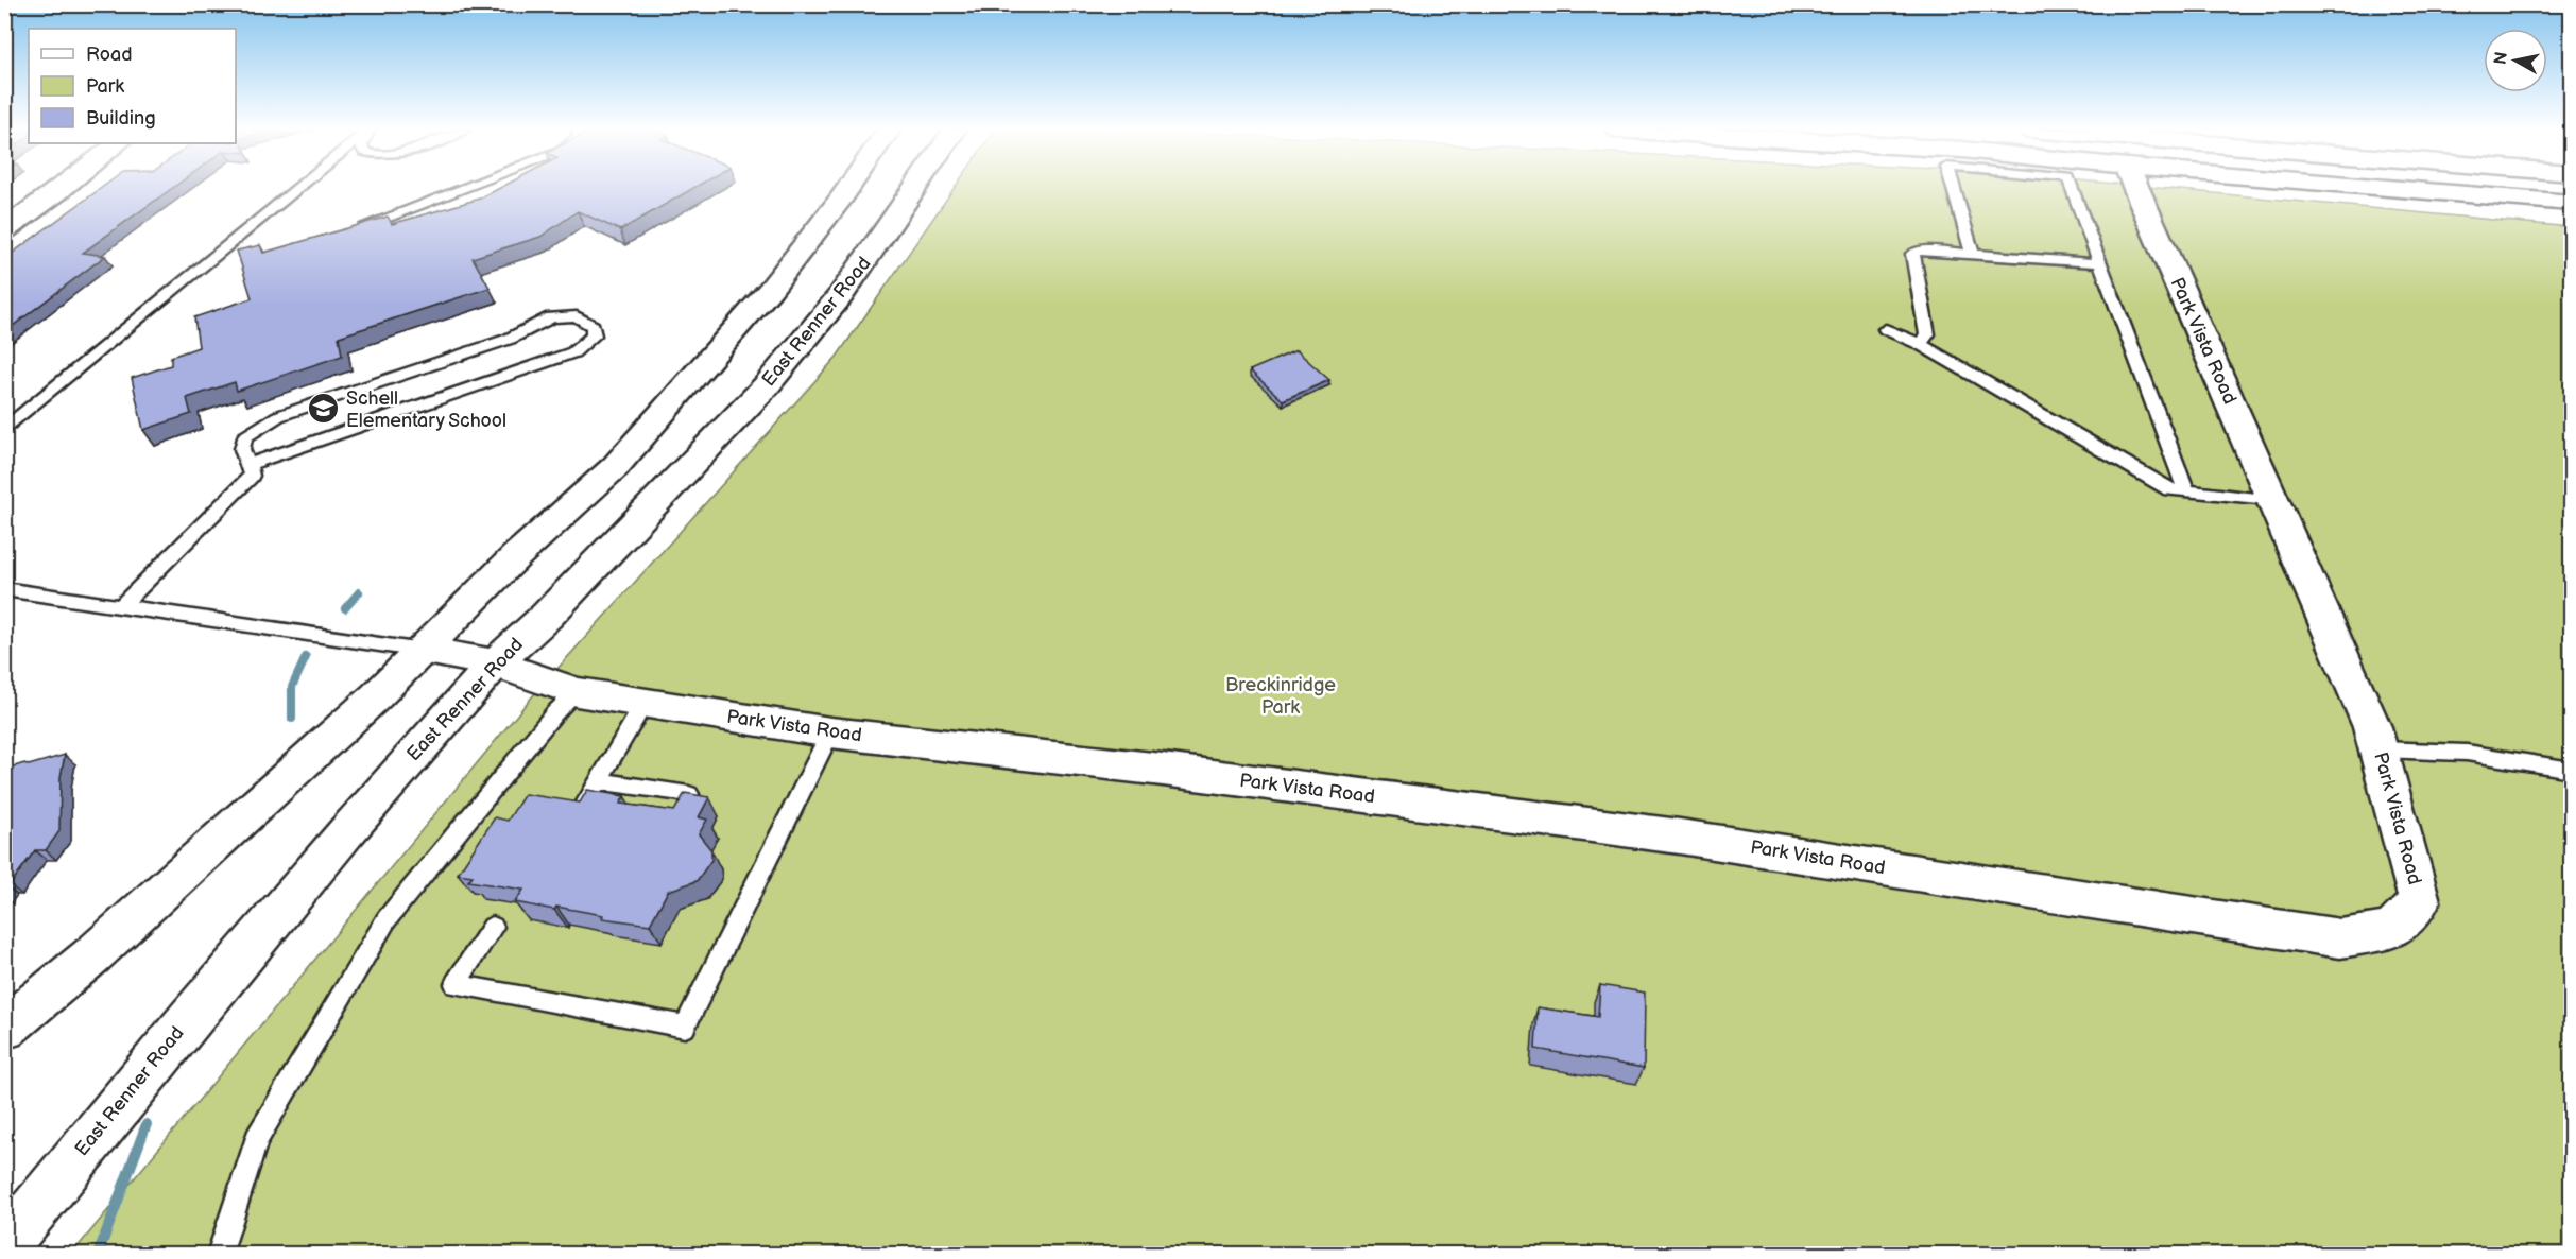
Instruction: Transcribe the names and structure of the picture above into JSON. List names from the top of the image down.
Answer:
{
  "streets": {
    "main road": ["East Renner Road", "Park Vista Road"]
  },
  "crossings": [
    ["East Renner Road", "Park Vista Road"]
  ],
  "parks": ["Breckinridge Park"],
  "places": {
    "school or university": ["Schell Elementary School"]
  },
  "legend": ["Road", "Park", "Building"],
  "north": "left"
}
